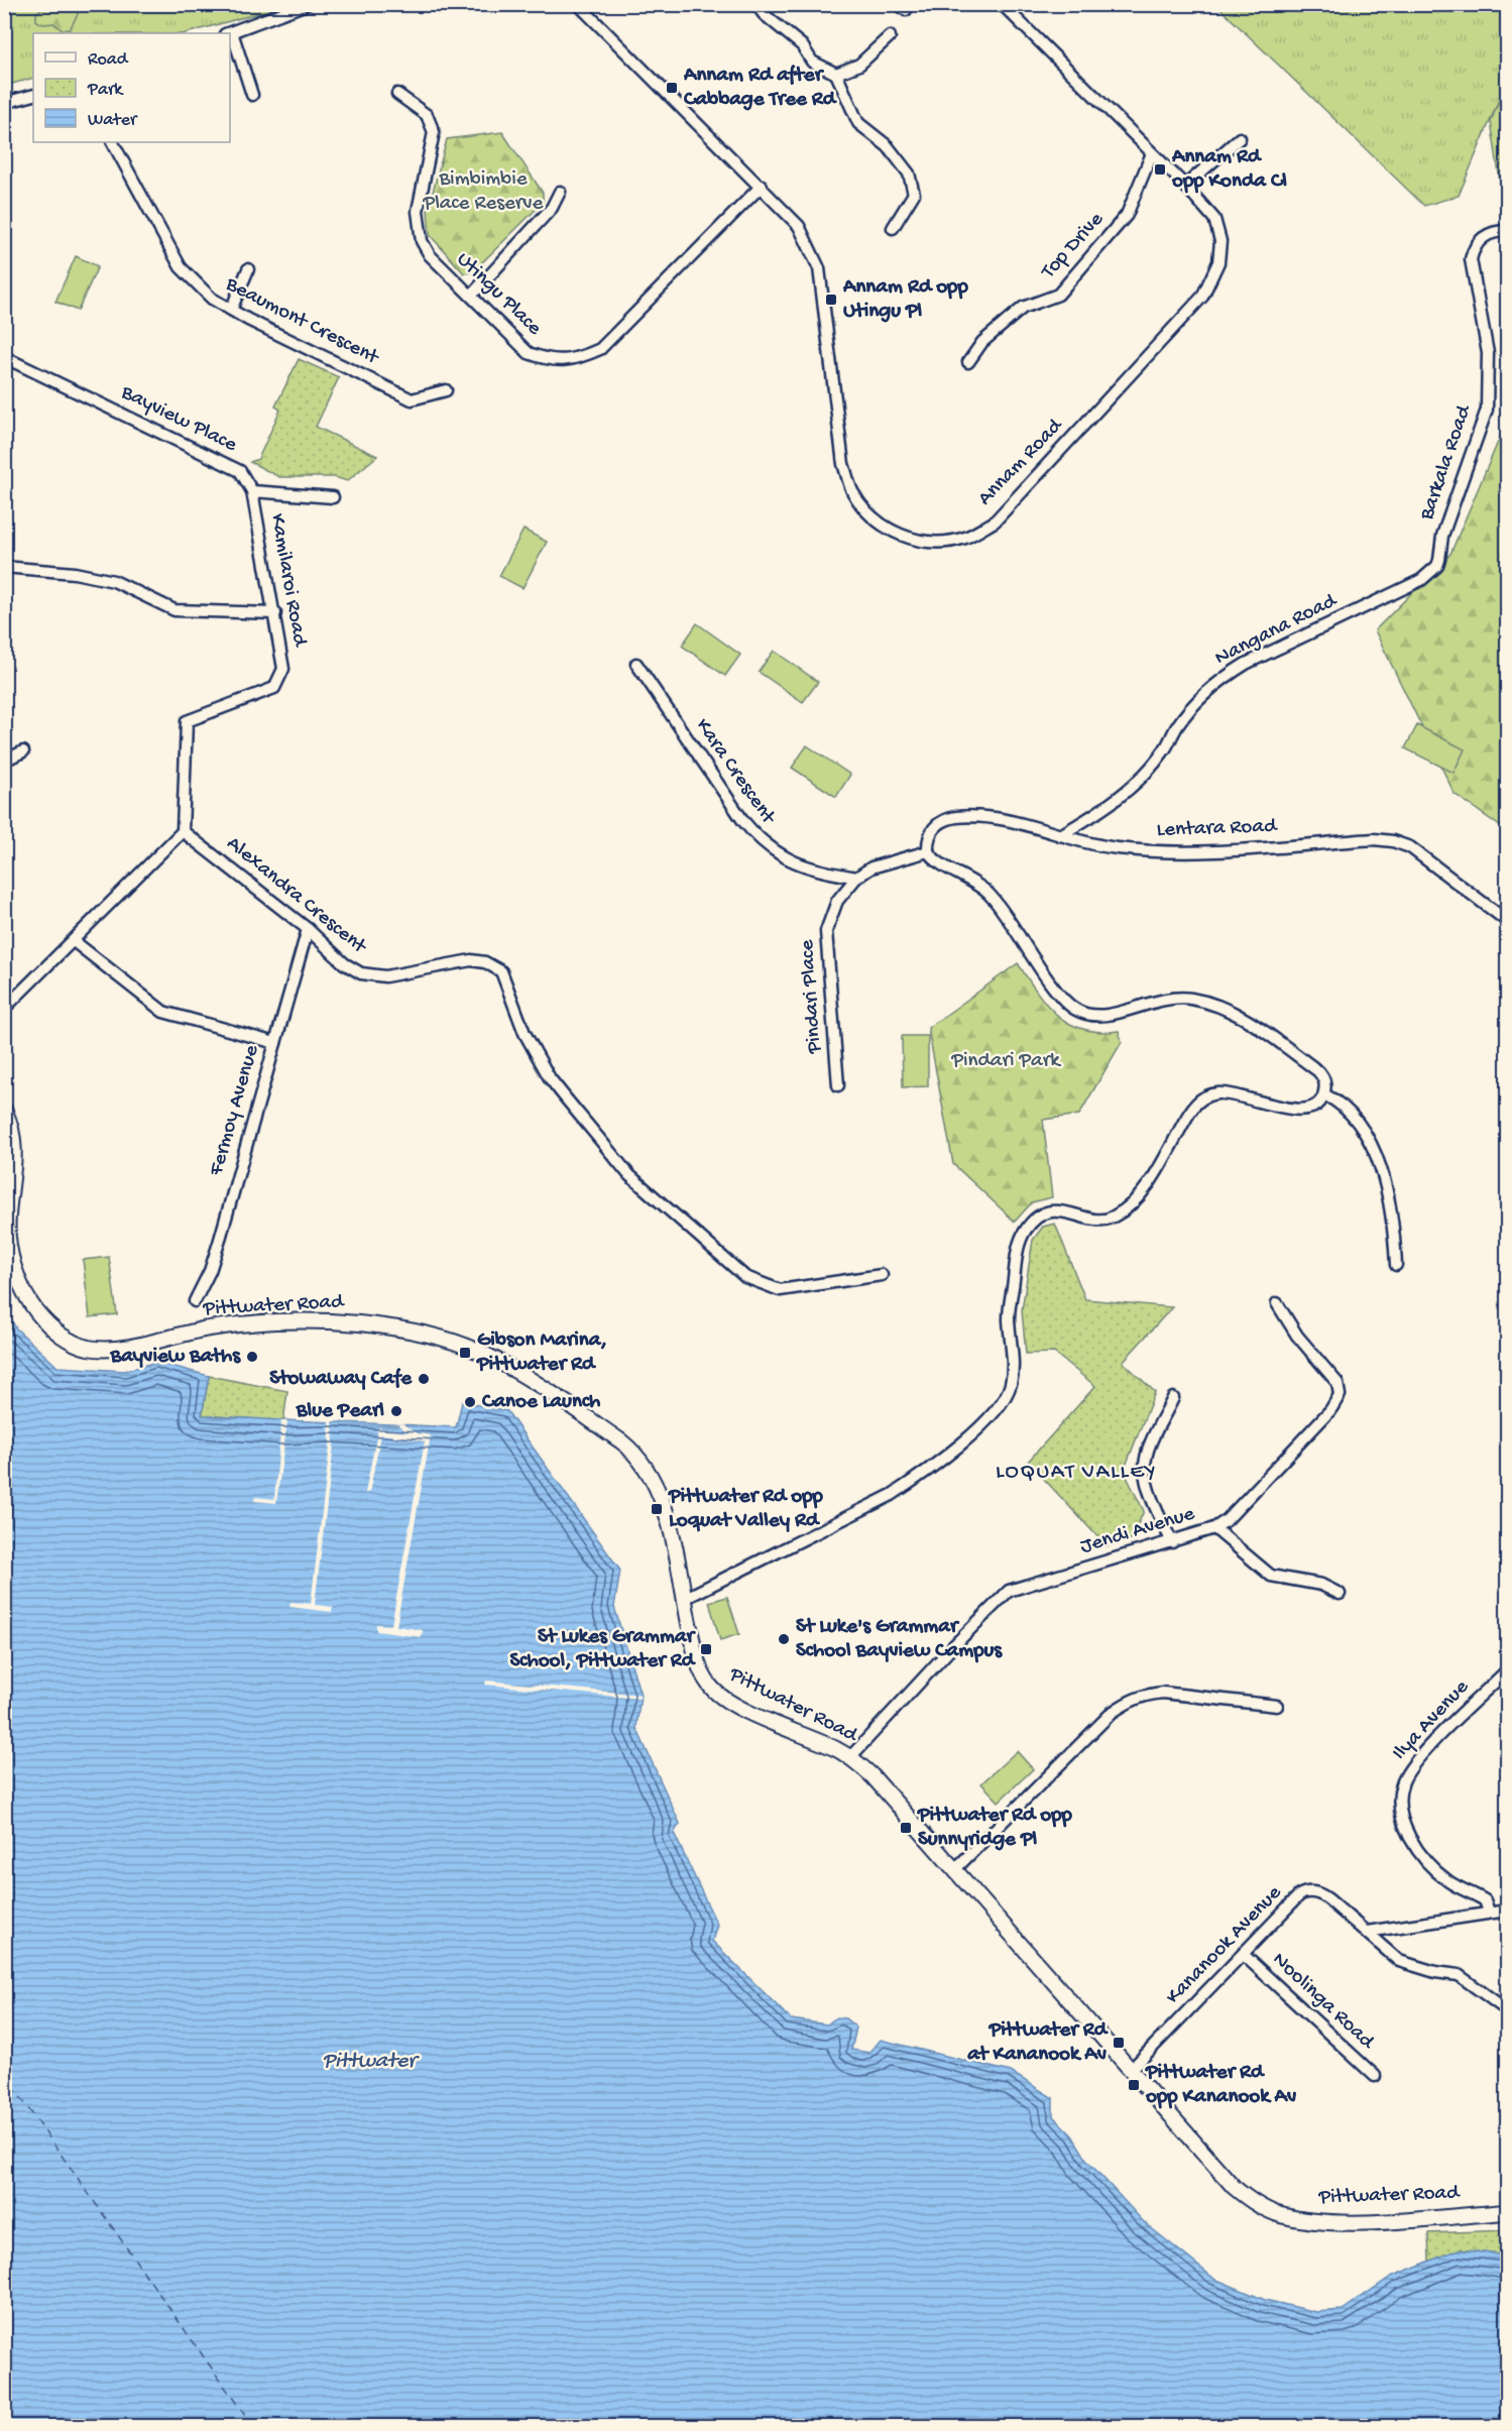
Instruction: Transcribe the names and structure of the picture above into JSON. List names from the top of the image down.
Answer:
{
  "streets": {
    "main road": ["Pittwater Road"],
    "street": [
      "Top Drive",
      "Utingu Place",
      "Beaumont Crescent",
      "Bayview Place",
      "Annam Road",
      "Barkala Road",
      "Kamilaroi Road",
      "Nangana Road",
      "Kara Crescent",
      "Lentara Road",
      "Alexandra Crescent",
      "Pindari Place",
      "Fermoy Avenue",
      "Jendi Avenue",
      "Ilya Avenue",
      "Kananook Avenue",
      "Noolinga Road"
    ]
  },
  "crossings": [
    ["Top Drive", "Annam Road"],
    ["Utingu Place", "Annam Road"],
    ["Bayview Place", "Kamilaroi Road"],
    ["Barkala Road", "Nangana Road"],
    ["Kamilaroi Road", "Alexandra Crescent"],
    ["Nangana Road", "Lentara Road"],
    ["Kara Crescent", "Pindari Place"],
    ["Alexandra Crescent", "Fermoy Avenue"],
    ["Pittwater Road", "Jendi Avenue"],
    ["Pittwater Road", "Kananook Avenue"],
    ["Kananook Avenue", "Noolinga Road"]
  ],
  "districts": ["LOQUAT VALLEY"],
  "water": ["Pittwater"],
  "parks": ["Bimbimbie Place Reserve", "Pindari Park"],
  "places": {
    "transit": [
      "Annam Rd after Cabbage Tree Rd",
      "Annam Rd opp Konda Cl",
      "Annam Rd opp Utingu Pl",
      "Gibson Marina, Pittwater Rd",
      "Pittwater Rd opp Loquat Valley Rd",
      "St Lukes Grammar School, Pittwater Rd",
      "Pittwater Rd opp Sunnyridge Pl",
      "Pittwater Rd at Kananook Av",
      "Pittwater Rd opp Kananook Av"
    ],
    "other": [
      "Bayview Baths",
      "Stowaway Cafe",
      "Canoe Launch",
      "Blue Pearl",
      "St Luke's Grammar School Bayview Campus"
    ]
  },
  "legend": ["Road", "Park", "Water"]
}
